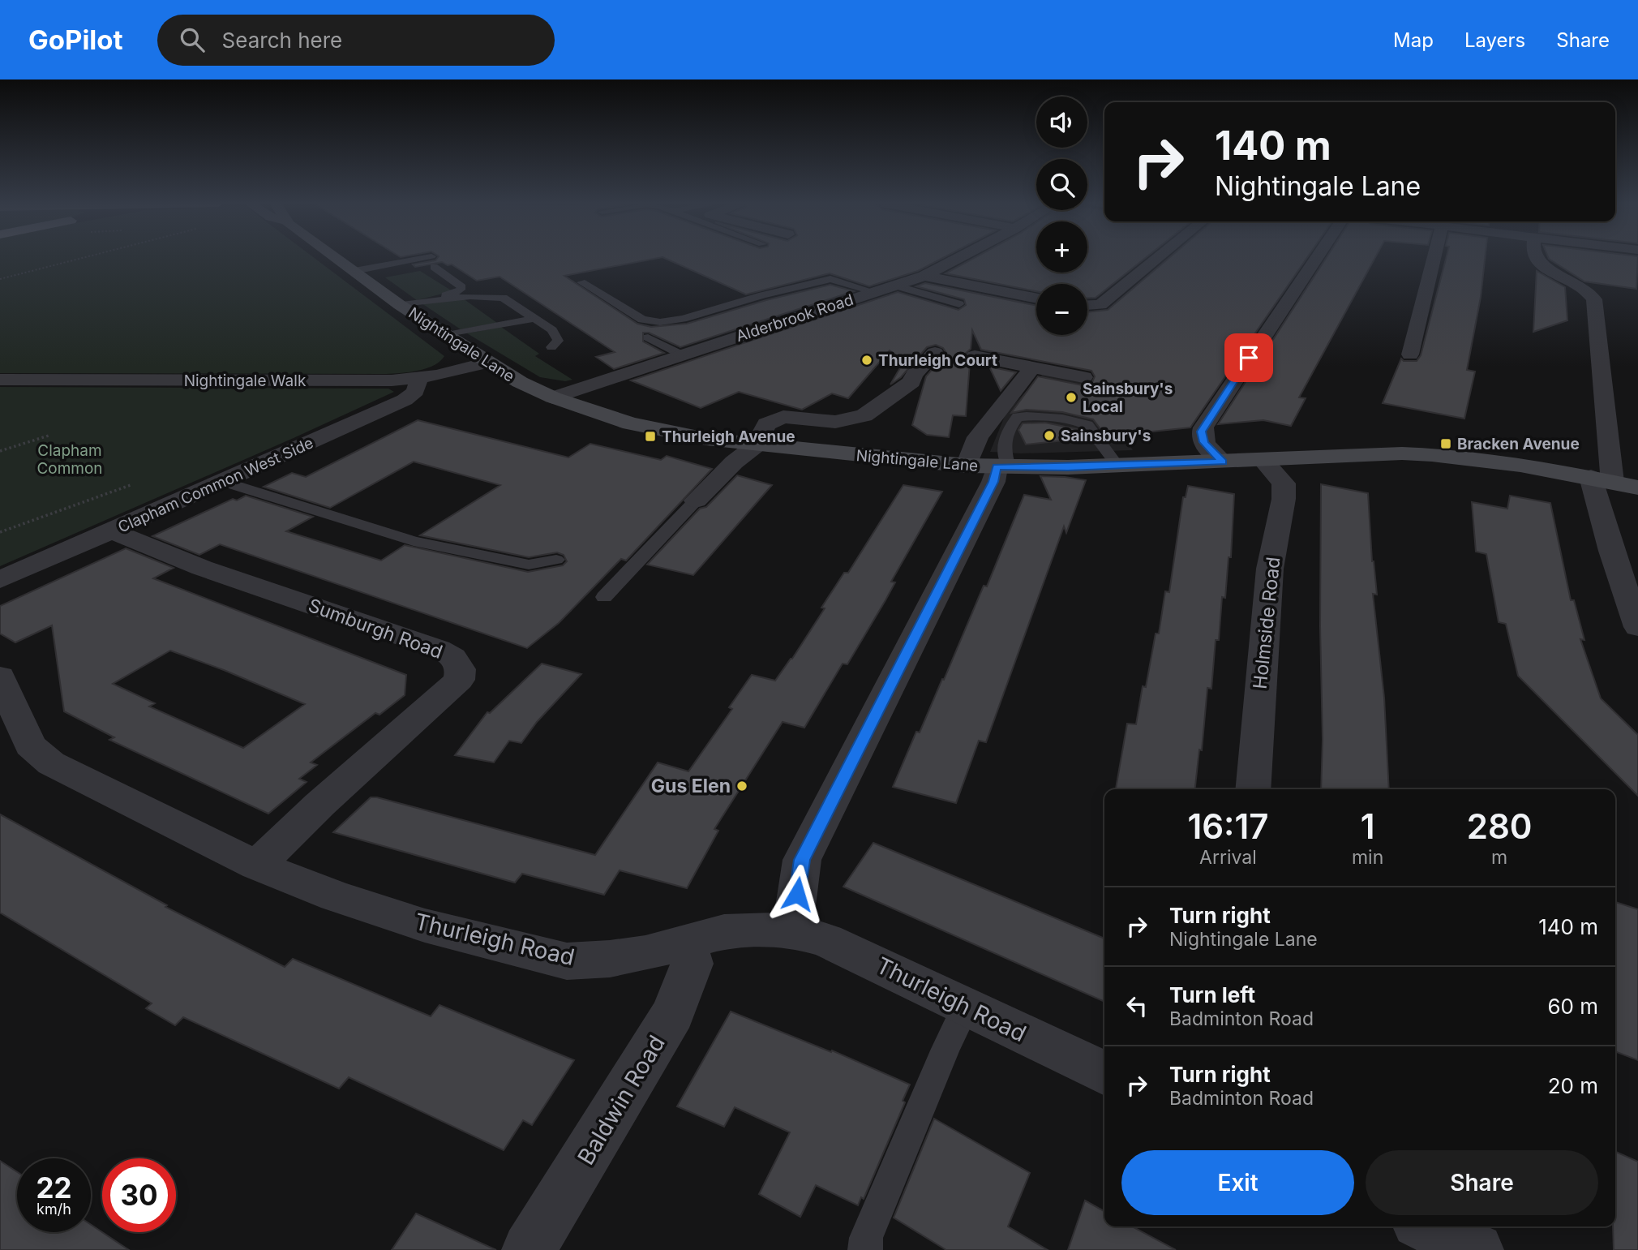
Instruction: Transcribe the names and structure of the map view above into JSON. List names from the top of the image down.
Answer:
{
  "streets": {
    "main road": ["Nightingale Lane"],
    "street": [
      "Alderbrook Road",
      "Nightingale Walk",
      "Clapham Common West Side",
      "Holmside Road",
      "Sumburgh Road",
      "Thurleigh Road",
      "Baldwin Road"
    ]
  },
  "crossings": [
    ["Alderbrook Road", "Nightingale Lane"],
    ["Nightingale Lane", "Nightingale Walk"],
    ["Nightingale Lane", "Holmside Road"],
    ["Nightingale Walk", "Clapham Common West Side"],
    ["Clapham Common West Side", "Sumburgh Road"],
    ["Sumburgh Road", "Thurleigh Road"],
    ["Thurleigh Road", "Baldwin Road"]
  ],
  "parks": ["Clapham Common"],
  "places": {
    "other": [
      "Thurleigh Court",
      "Sainsbury's Local",
      "Sainsbury's",
      "Gus Elen"
    ],
    "transit": ["Thurleigh Avenue", "Bracken Avenue"]
  },
  "page": {
    "header": "GoPilot",
    "search": "Search here",
    "nav": ["Map", "Layers", "Share"],
    "map_buttons": ["+", "−"],
    "turn": ["140 m", "Nightingale Lane"],
    "eta": [
      "16:17",
      "Arrival",
      "1",
      "min",
      "280",
      "m"
    ],
    "list": [
      {
        "name": "Turn right",
        "note": "Nightingale Lane",
        "value": "140 m"
      },
      {
        "name": "Turn left",
        "note": "Badminton Road",
        "value": "60 m"
      },
      {
        "name": "Turn right",
        "note": "Badminton Road",
        "value": "20 m"
      }
    ],
    "buttons": ["Exit", "Share"],
    "speed": "22 km/h",
    "limit": "30"
  }
}
